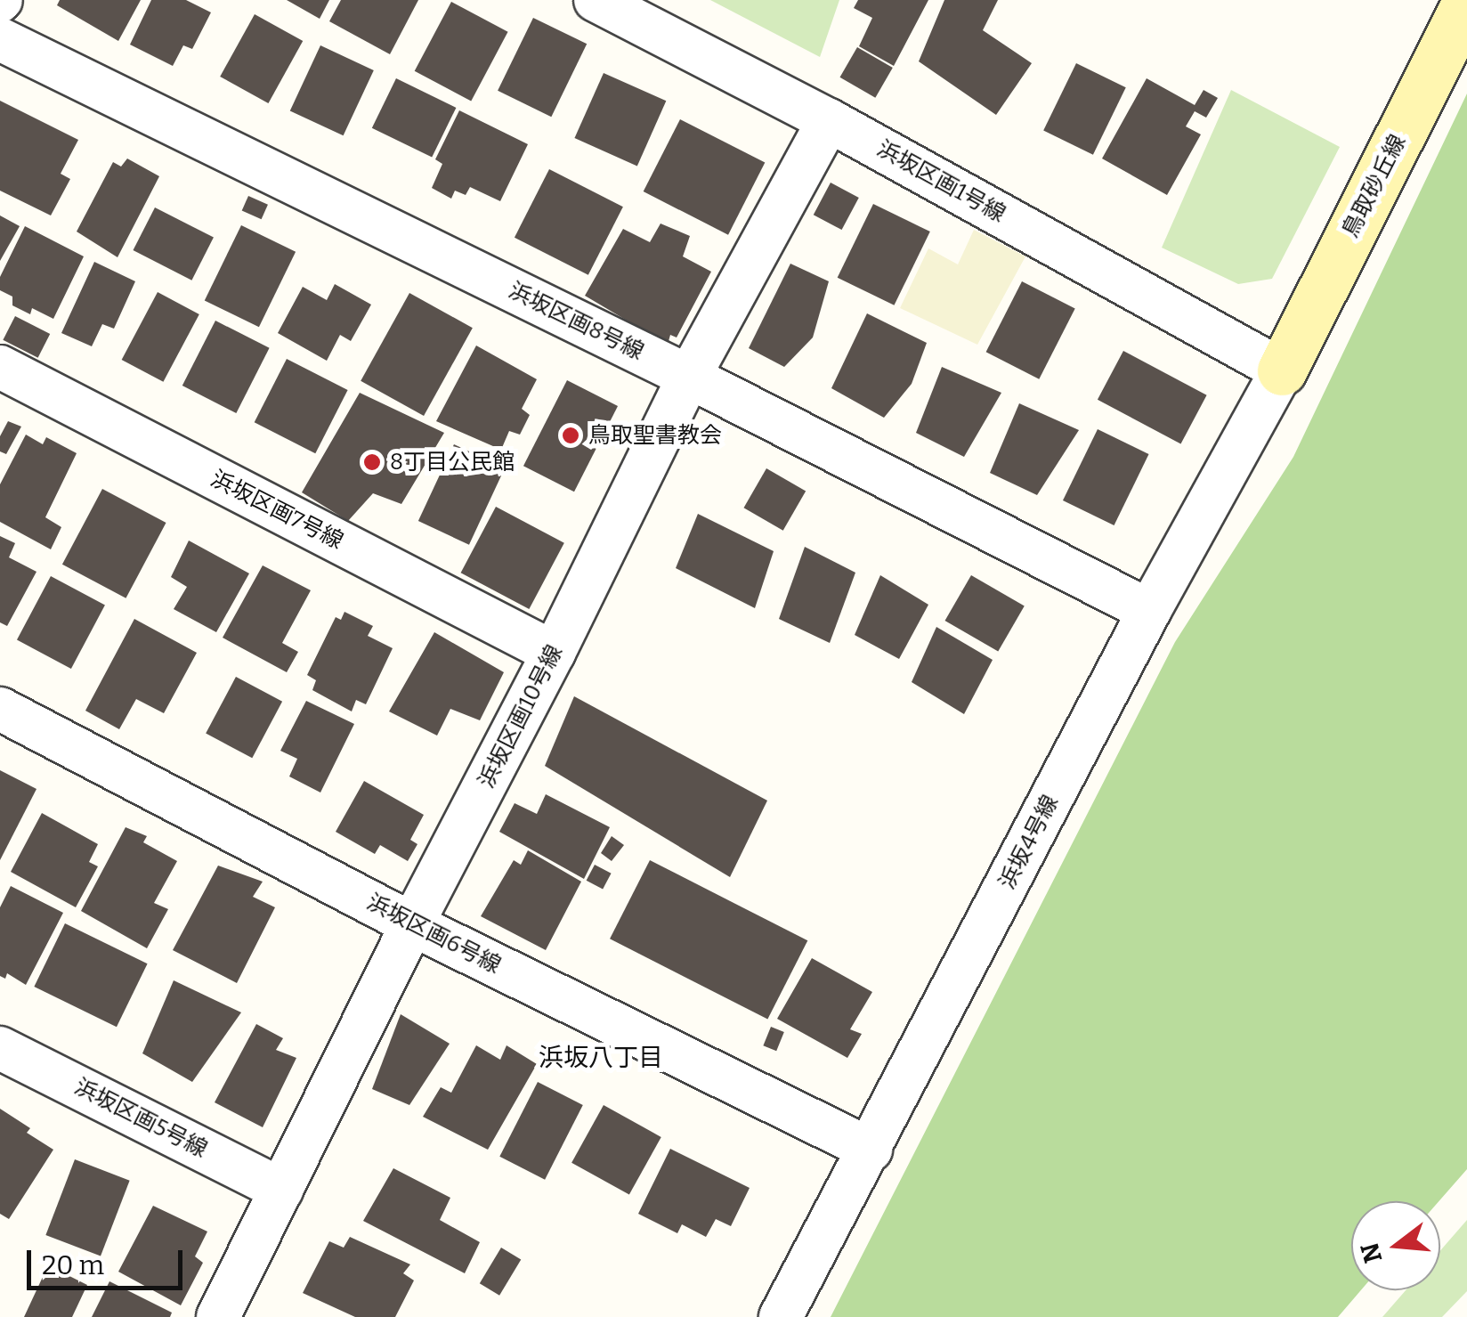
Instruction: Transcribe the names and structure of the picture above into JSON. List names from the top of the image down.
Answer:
{
  "streets": {
    "main road": ["鳥取砂丘線"],
    "street": [
      "浜坂区画1号線",
      "浜坂区画8号線",
      "浜坂区画7号線",
      "浜坂区画10号線",
      "浜坂4号線",
      "浜坂区画6号線",
      "浜坂区画5号線"
    ]
  },
  "crossings": [
    ["浜坂区画1号線", "鳥取砂丘線"],
    ["浜坂区画1号線", "浜坂区画10号線"],
    ["浜坂区画1号線", "浜坂4号線"],
    ["鳥取砂丘線", "浜坂4号線"],
    ["浜坂区画8号線", "浜坂区画10号線"],
    ["浜坂区画8号線", "浜坂4号線"],
    ["浜坂区画7号線", "浜坂区画10号線"],
    ["浜坂区画10号線", "浜坂区画6号線"],
    ["浜坂区画10号線", "浜坂区画5号線"],
    ["浜坂4号線", "浜坂区画6号線"]
  ],
  "districts": ["浜坂八丁目"],
  "places": ["鳥取聖書教会", "8丁目公民館"],
  "scale_bar": "20 m",
  "north": "left"
}
